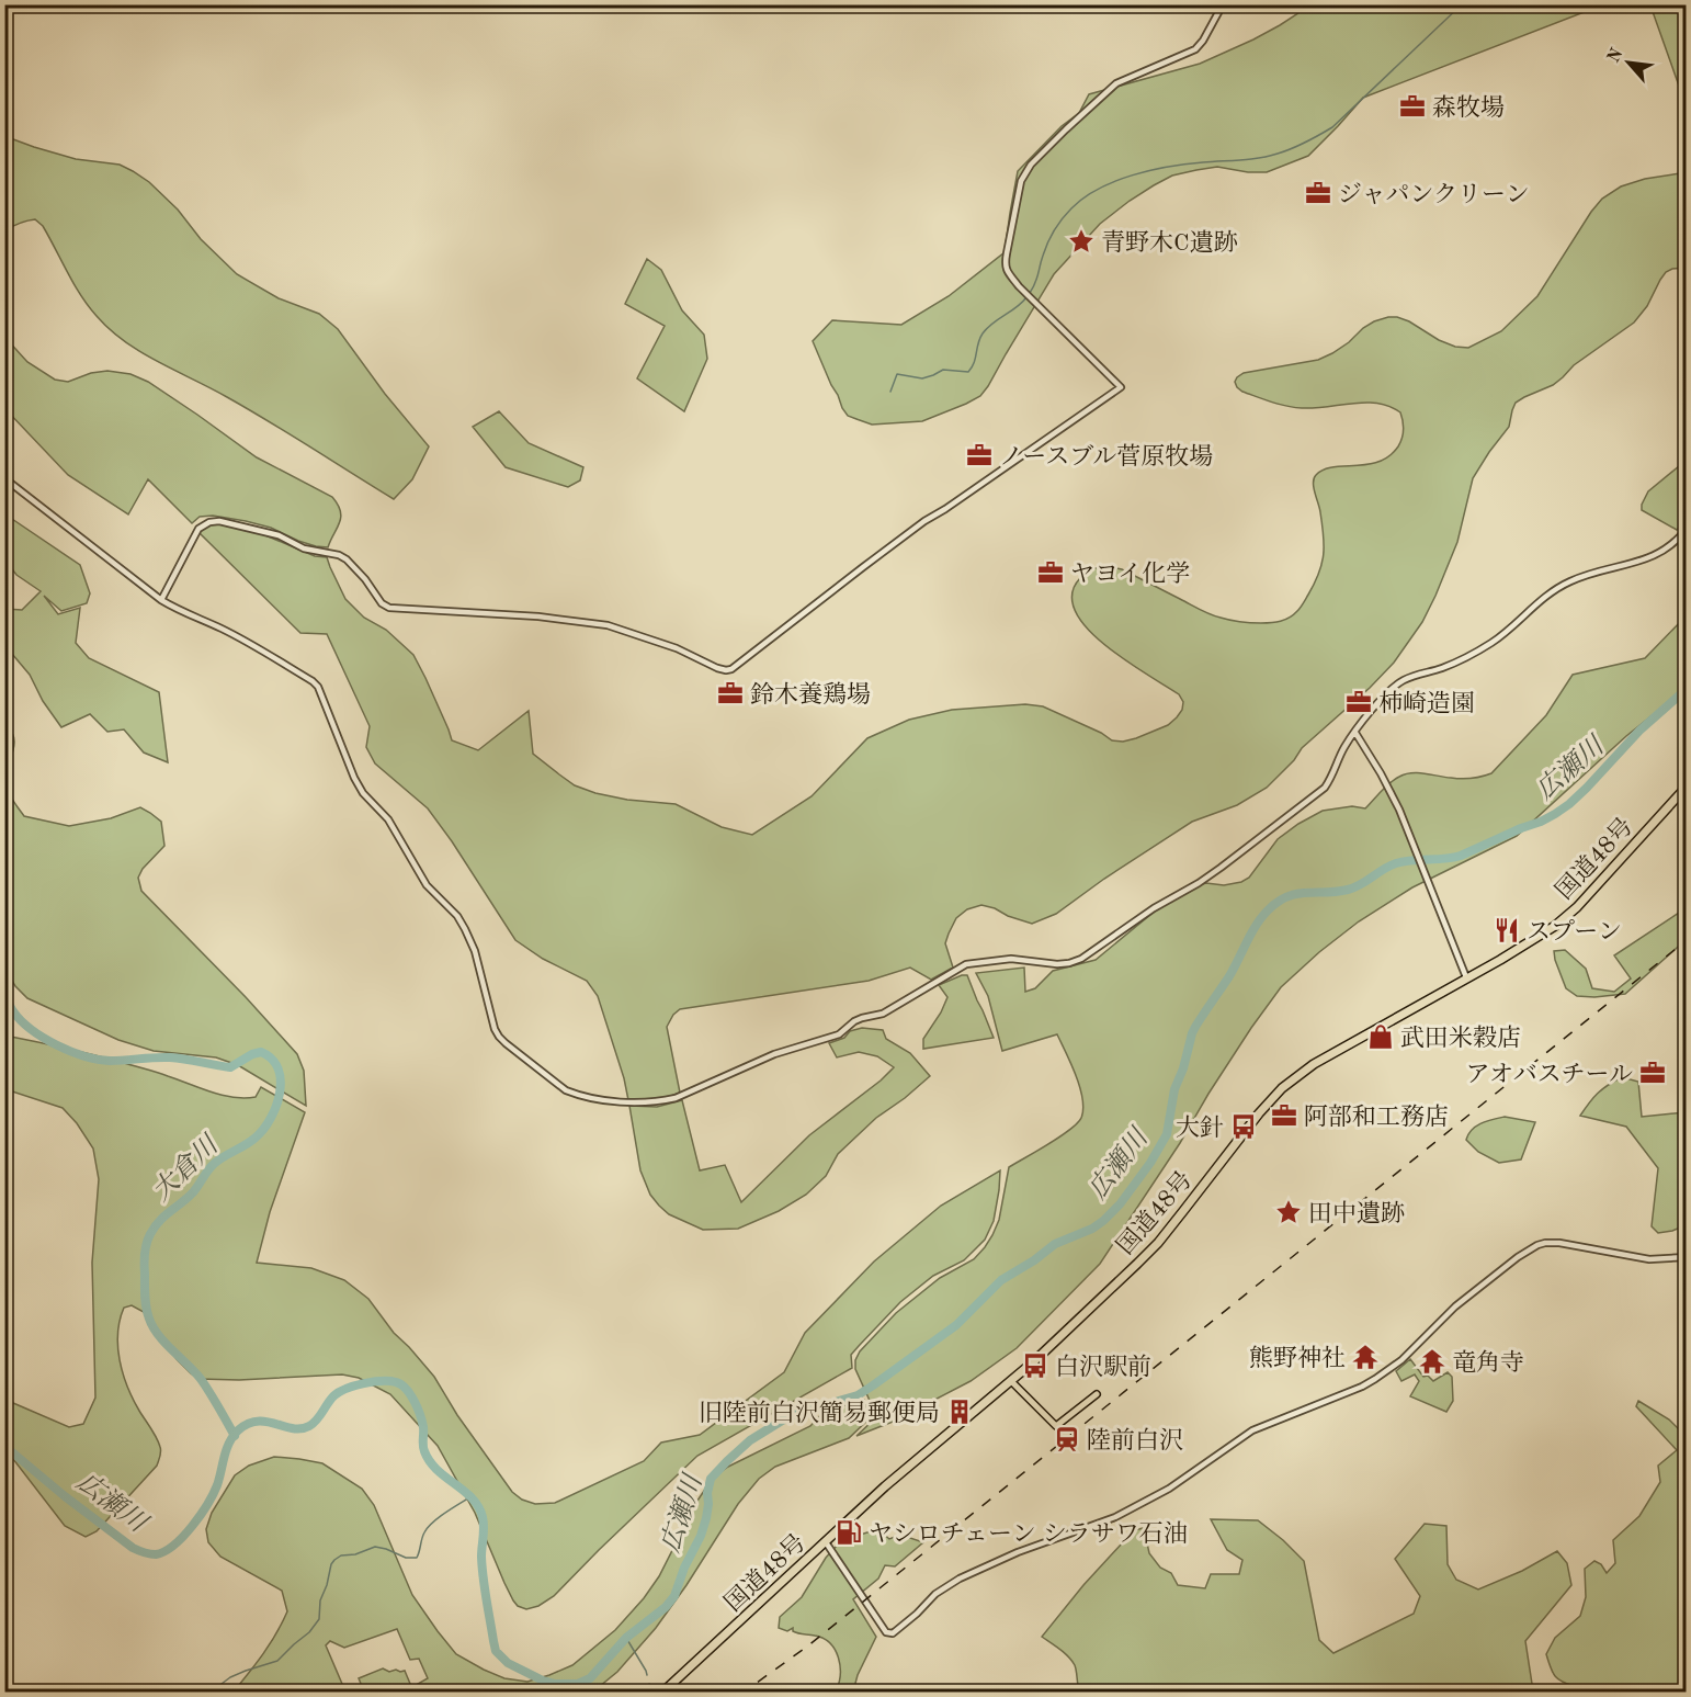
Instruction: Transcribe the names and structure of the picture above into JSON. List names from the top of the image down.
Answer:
{
  "streets": {
    "highway": ["国道48号"]
  },
  "water": ["広瀬川", "大倉川"],
  "places": {
    "office": [
      "森牧場",
      "ジャパンクリーン",
      "ノースブル菅原牧場",
      "ヤヨイ化学",
      "鈴木養鶏場",
      "柿崎造園",
      "アオバスチール",
      "阿部和工務店"
    ],
    "place": ["青野木C遺跡", "田中遺跡"],
    "restaurant": ["スプーン"],
    "shop": ["武田米穀店"],
    "bus stop": ["大針", "白沢駅前"],
    "temple": ["熊野神社", "竜角寺"],
    "building": ["旧陸前白沢簡易郵便局"],
    "station": ["陸前白沢"],
    "fuel station": ["ヤシロチェーン シラサワ石油"]
  },
  "north": "top left"
}
